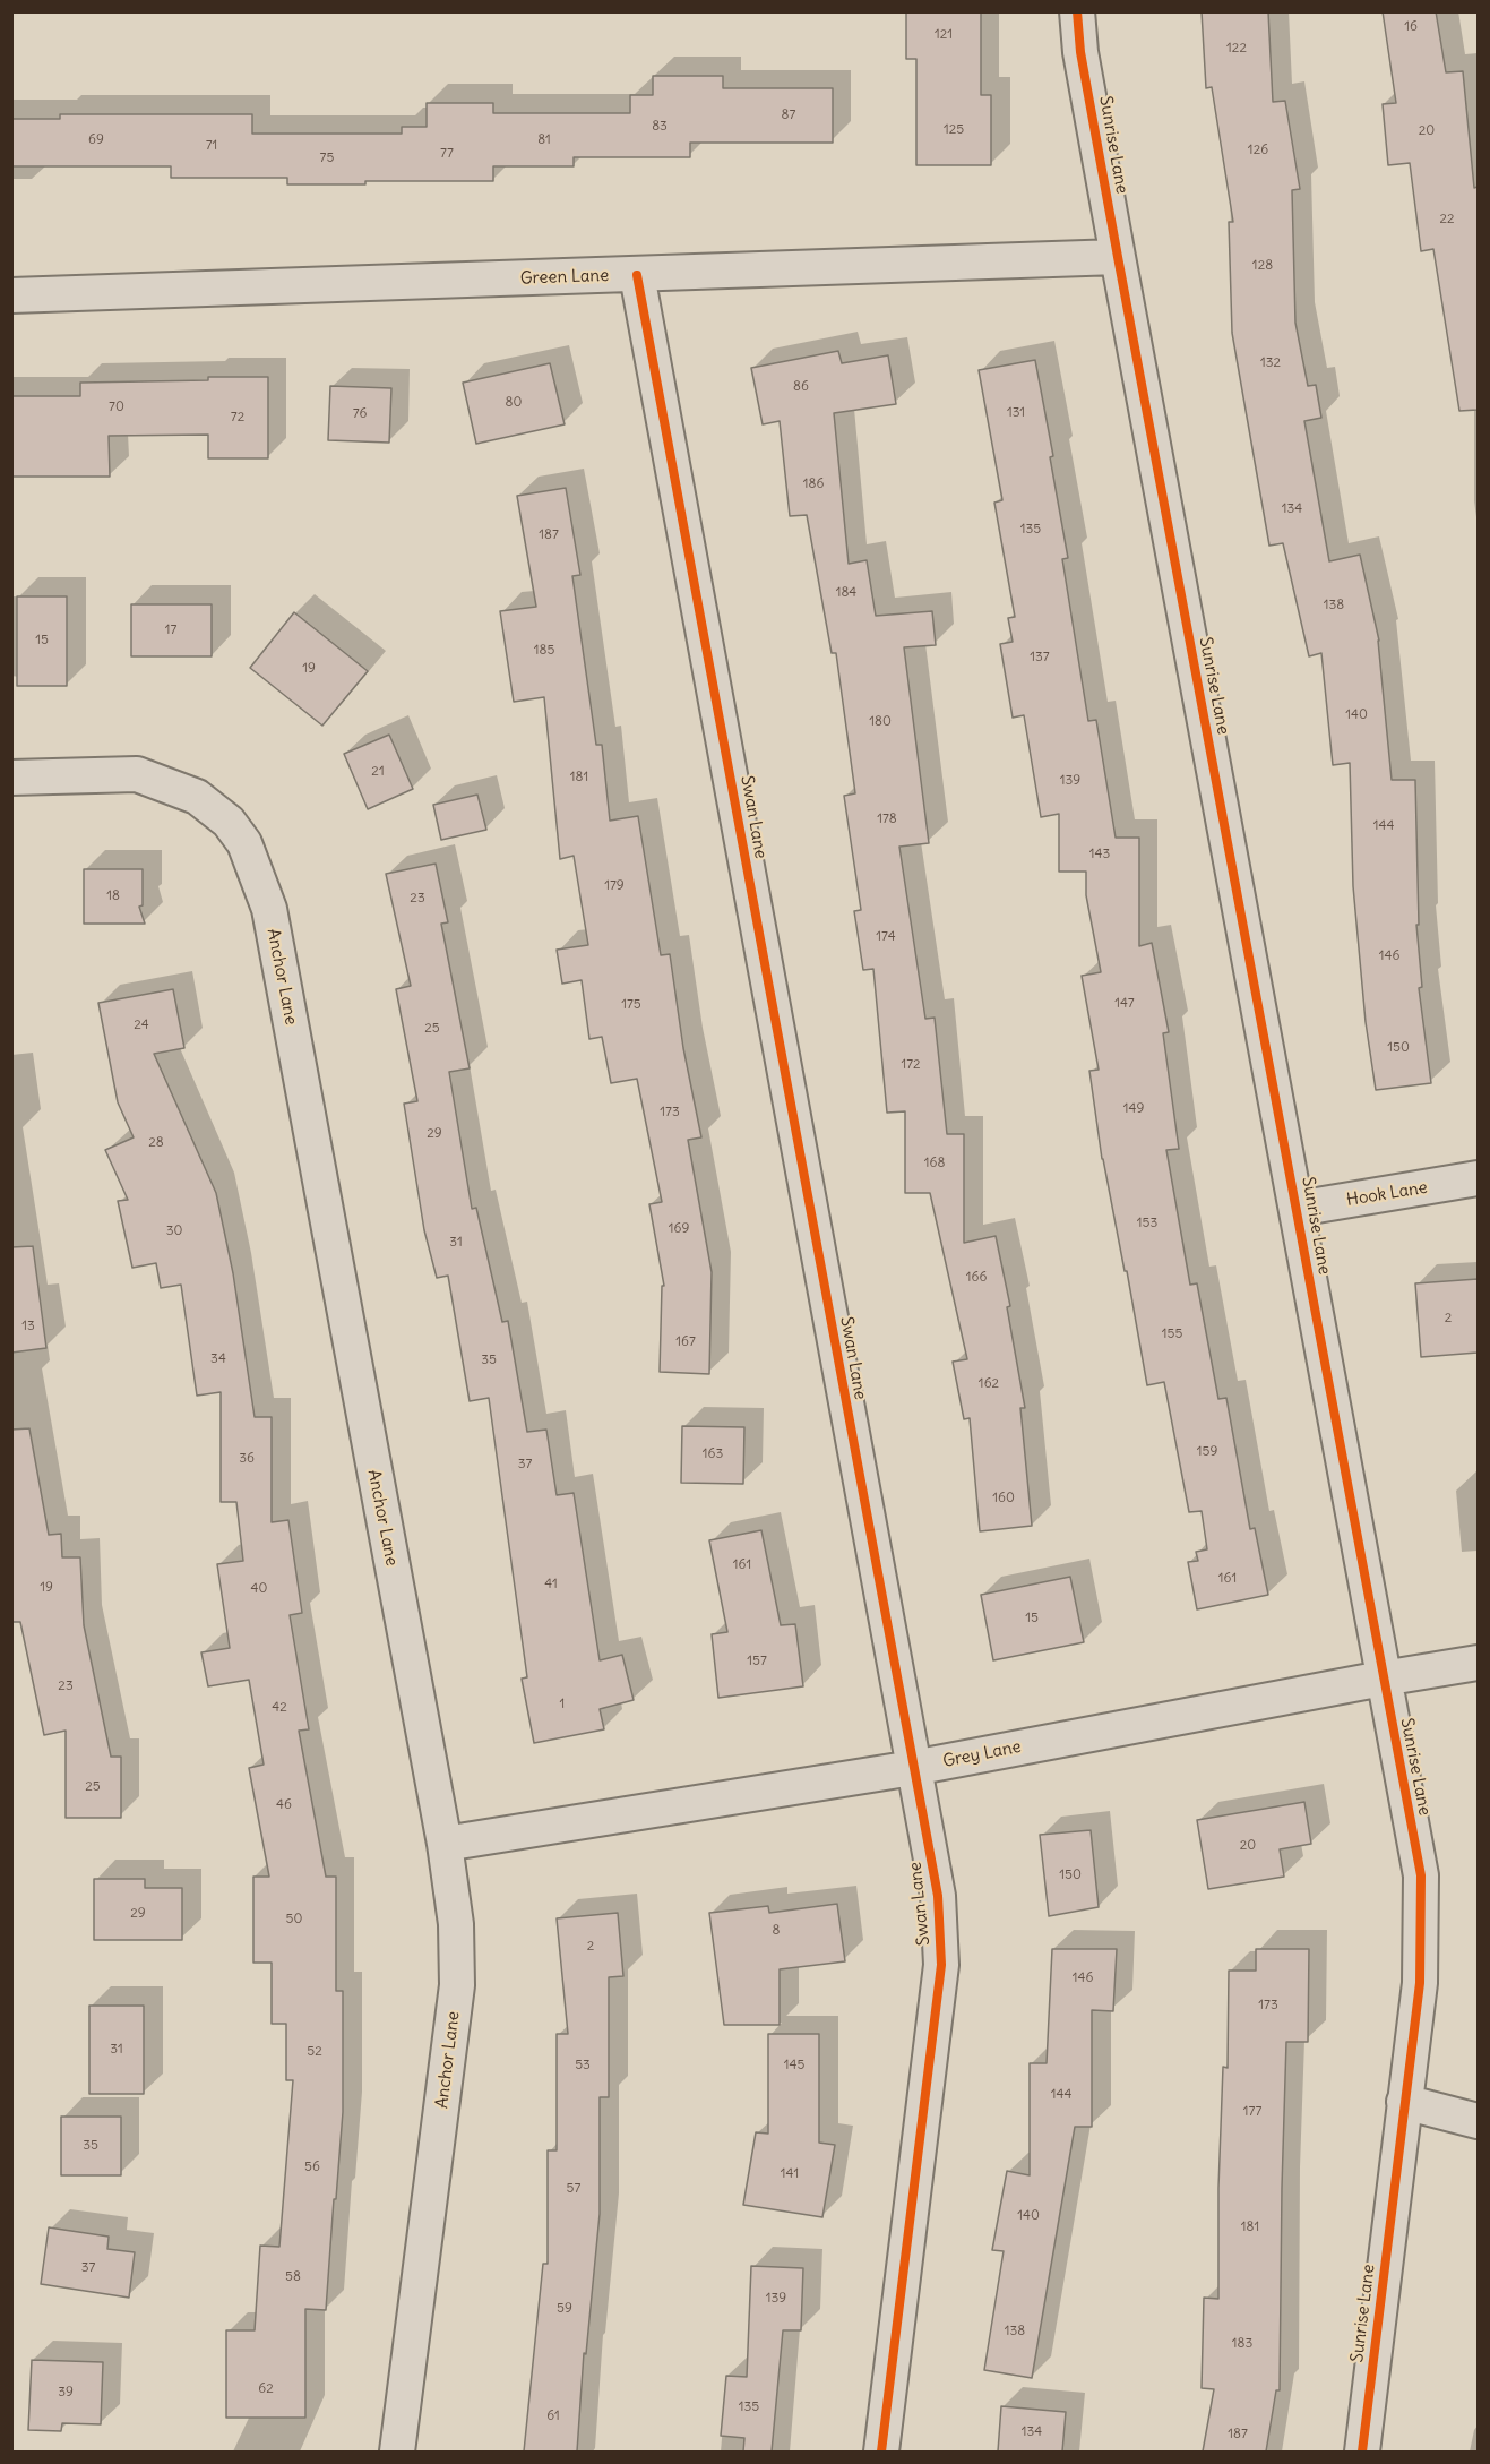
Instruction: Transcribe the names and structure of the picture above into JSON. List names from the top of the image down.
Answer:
{
  "streets": {
    "street": [
      "Sunrise Lane",
      "Green Lane",
      "Swan Lane",
      "Anchor Lane",
      "Hook Lane",
      "Grey Lane"
    ]
  },
  "crossings": [
    ["Sunrise Lane", "Green Lane"],
    ["Sunrise Lane", "Hook Lane"],
    ["Sunrise Lane", "Grey Lane"],
    ["Green Lane", "Swan Lane"],
    ["Swan Lane", "Grey Lane"],
    ["Anchor Lane", "Grey Lane"]
  ],
  "house_numbers": [
    "16",
    "121",
    "122",
    "87",
    "83",
    "125",
    "20",
    "69",
    "81",
    "71",
    "126",
    "77",
    "75",
    "22",
    "128",
    "132",
    "86",
    "80",
    "70",
    "131",
    "76",
    "72",
    "186",
    "134",
    "135",
    "187",
    "184",
    "138",
    "17",
    "15",
    "185",
    "137",
    "19",
    "140",
    "180",
    "21",
    "181",
    "139",
    "178",
    "144",
    "143",
    "179",
    "18",
    "23",
    "174",
    "146",
    "147",
    "175",
    "24",
    "25",
    "150",
    "172",
    "149",
    "173",
    "29",
    "28",
    "168",
    "153",
    "169",
    "30",
    "31",
    "166",
    "2",
    "13",
    "155",
    "167",
    "34",
    "35",
    "162",
    "159",
    "163",
    "36",
    "37",
    "160",
    "161",
    "161",
    "41",
    "19",
    "40",
    "15",
    "157",
    "23",
    "1",
    "42",
    "25",
    "46",
    "20",
    "150",
    "29",
    "50",
    "8",
    "2",
    "146",
    "173",
    "31",
    "52",
    "53",
    "145",
    "144",
    "177",
    "35",
    "56",
    "141",
    "57",
    "140",
    "181",
    "37",
    "58",
    "139",
    "59",
    "138",
    "183",
    "62",
    "39",
    "135",
    "61",
    "134",
    "187"
  ]
}
